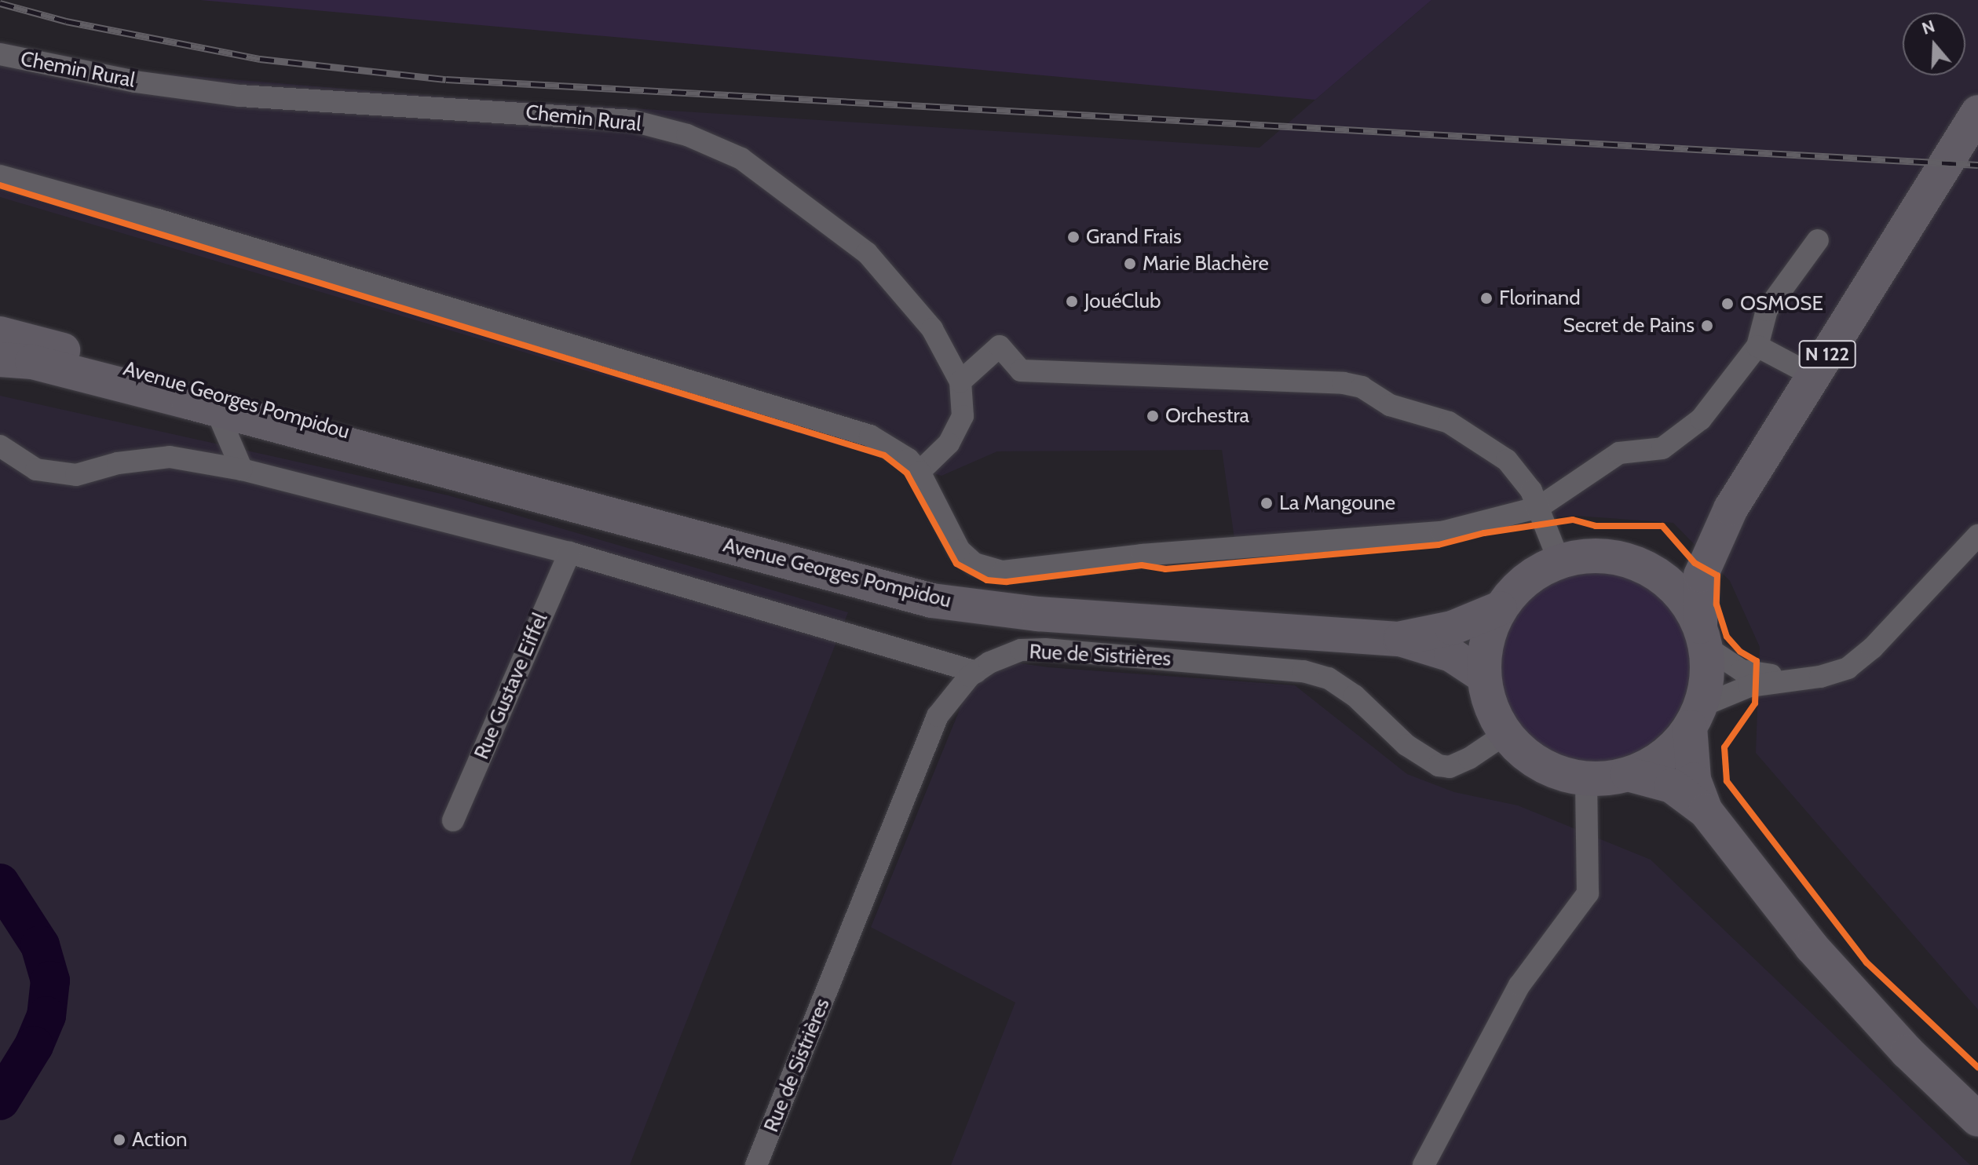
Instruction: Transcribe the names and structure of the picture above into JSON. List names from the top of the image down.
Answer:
{
  "streets": {
    "main road": ["N 122", "Avenue Georges Pompidou"],
    "street": ["Chemin Rural", "Rue de Sistrières", "Rue Gustave Eiffel"]
  },
  "crossings": [
    ["N 122", "Rue de Sistrières"]
  ],
  "places": [
    "Grand Frais",
    "Marie Blachère",
    "Florinand",
    "JouéClub",
    "OSMOSE",
    "Secret de Pains",
    "Orchestra",
    "La Mangoune",
    "Action"
  ],
  "north": "top"
}
